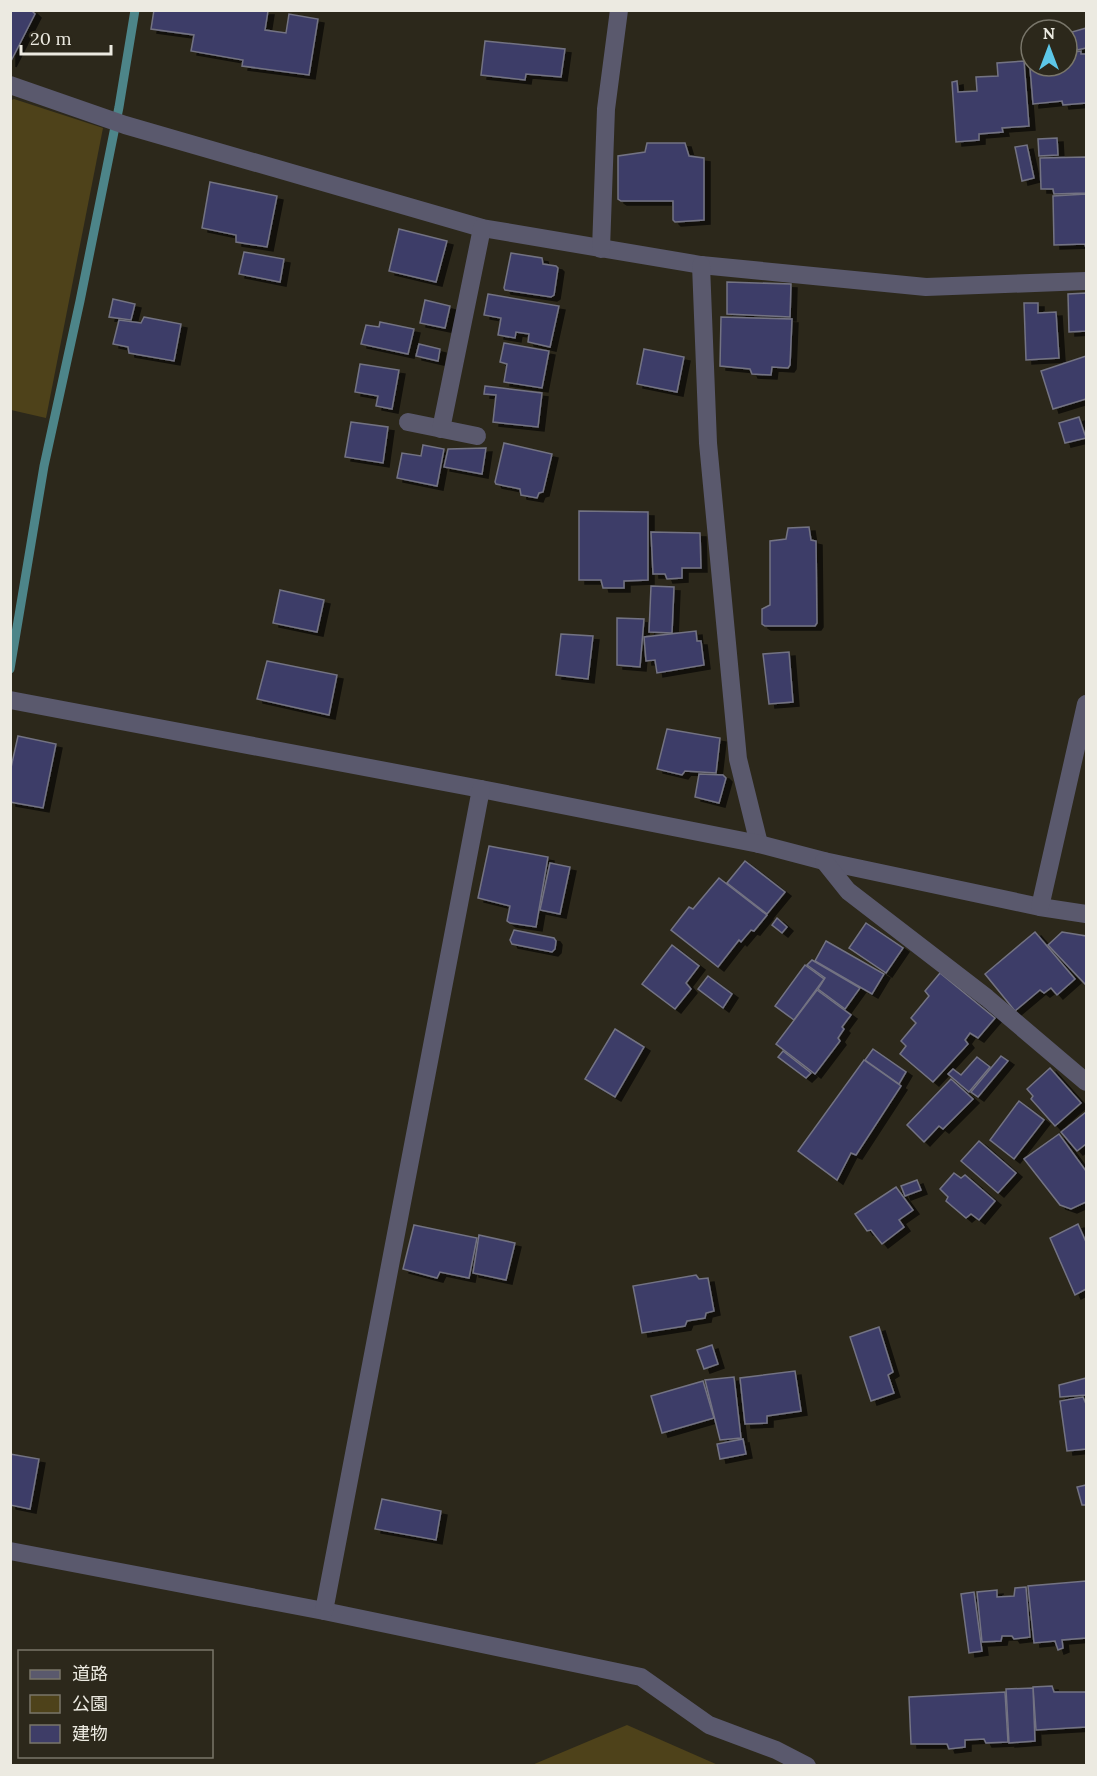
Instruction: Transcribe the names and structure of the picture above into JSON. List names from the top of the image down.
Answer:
{
  "legend": ["道路", "公園", "建物"],
  "scale_bar": "20 m",
  "north": "top"
}
